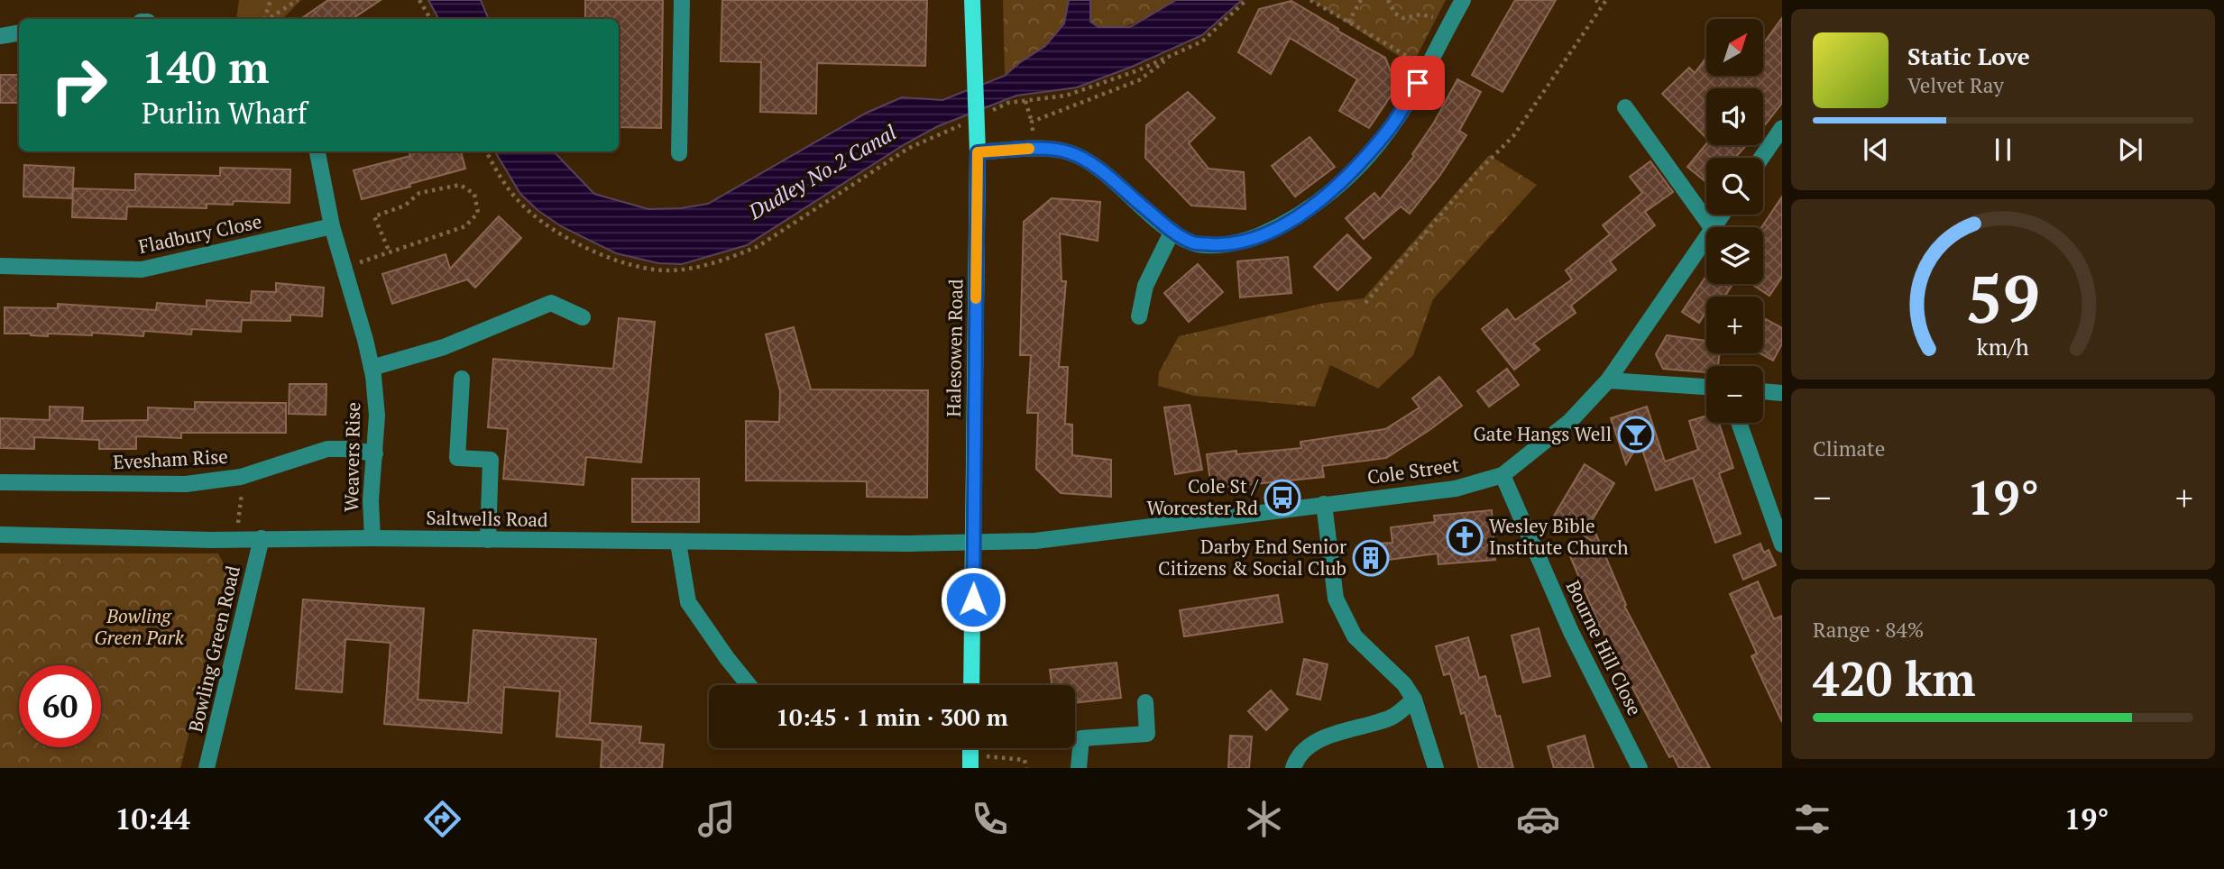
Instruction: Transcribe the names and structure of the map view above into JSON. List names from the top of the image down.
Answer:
{
  "streets": {
    "main road": ["Halesowen Road"],
    "street": [
      "Fladbury Close",
      "Weavers Rise",
      "Evesham Rise",
      "Cole Street",
      "Saltwells Road",
      "Bourne Hill Close",
      "Bowling Green Road"
    ]
  },
  "crossings": [
    ["Fladbury Close", "Weavers Rise"],
    ["Halesowen Road", "Cole Street"],
    ["Halesowen Road", "Saltwells Road"],
    ["Weavers Rise", "Evesham Rise"],
    ["Weavers Rise", "Saltwells Road"],
    ["Cole Street", "Saltwells Road"],
    ["Cole Street", "Bourne Hill Close"],
    ["Saltwells Road", "Bowling Green Road"]
  ],
  "water": ["Dudley No.2 Canal"],
  "parks": ["Bowling Green Park"],
  "places": {
    "bar": ["Gate Hangs Well"],
    "bus stop": ["Cole St / Worcester Rd"],
    "church": ["Wesley Bible Institute Church"],
    "building": ["Darby End Senior Citizens & Social Club"]
  },
  "north": "top right",
  "page": {
    "map_buttons": ["+", "−"],
    "turn": ["140 m", "Purlin Wharf"],
    "song": ["Static Love", "Velvet Ray"],
    "tile": [
      "Climate",
      ["Range · 84%", "420 km"]
    ],
    "heat": ["−", "19°", "+"],
    "limit": "60",
    "trip": "10:45 · 1 min · 300 m",
    "tabs": ["10:44", "19°"],
    "gauge": ["59", "km/h"]
  }
}
